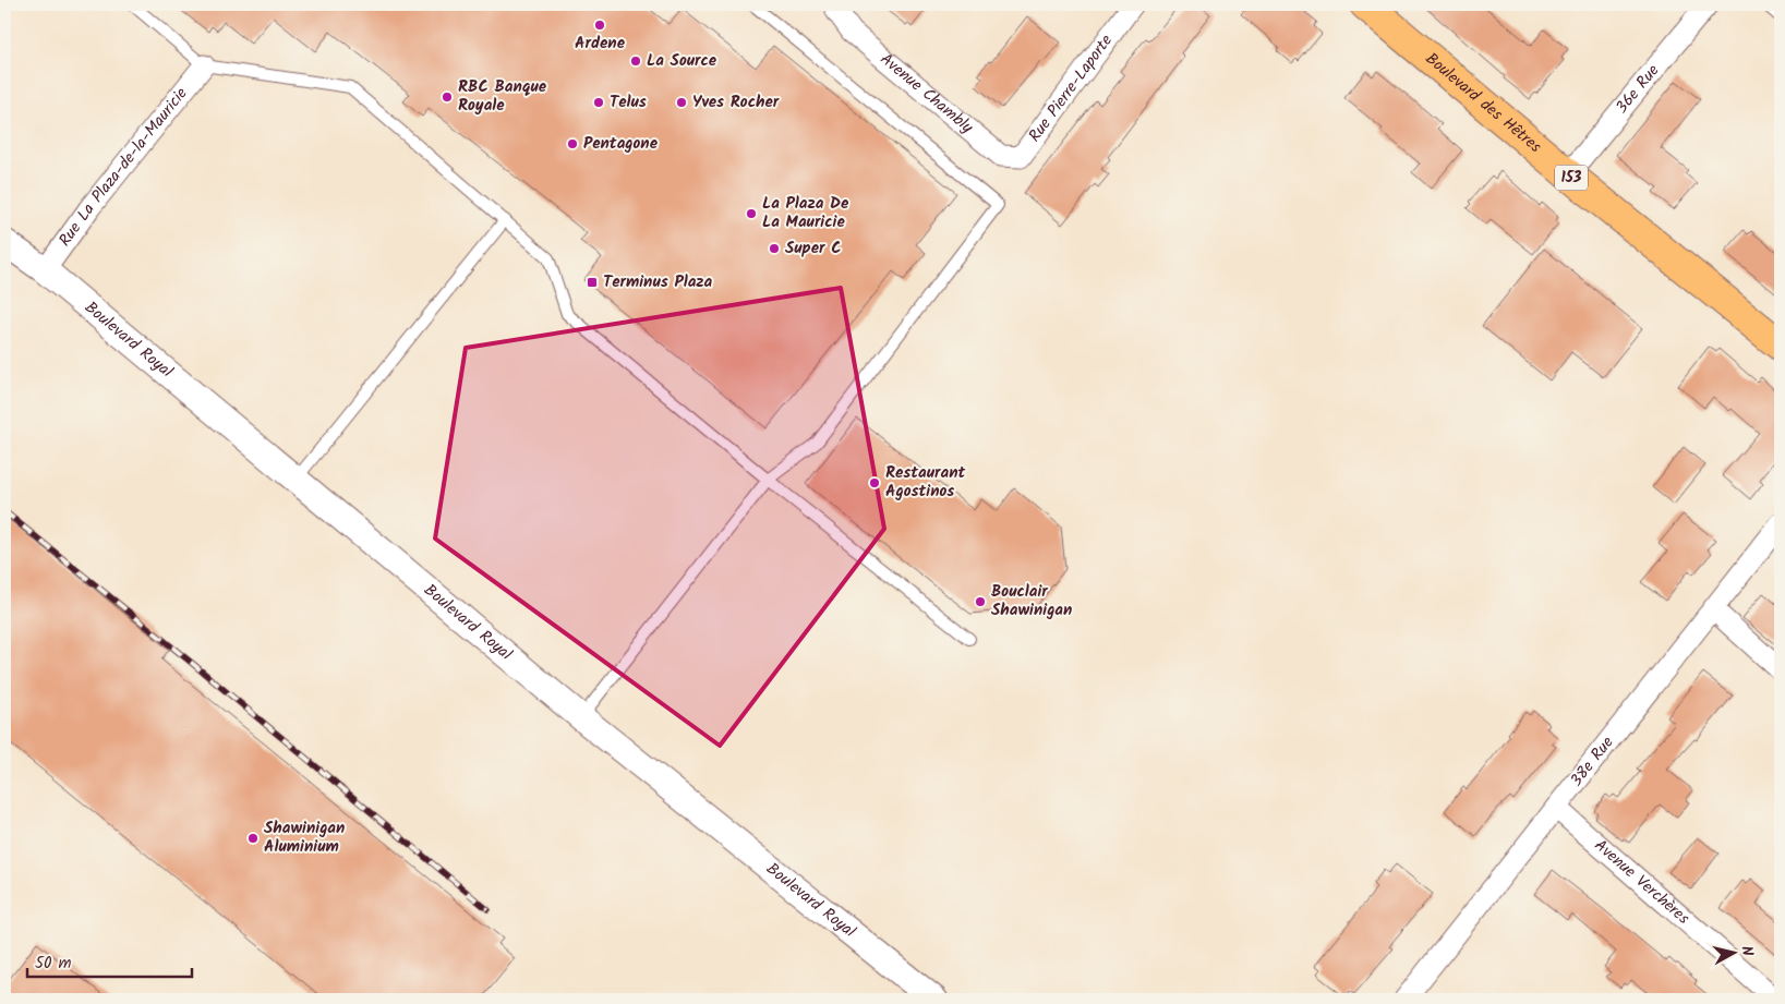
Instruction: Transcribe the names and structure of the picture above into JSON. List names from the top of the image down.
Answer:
{
  "streets": {
    "main road": ["Boulevard des Hêtres", "153"],
    "street": [
      "Rue Pierre-Laporte",
      "36e Rue",
      "Avenue Chambly",
      "Rue La Plaza-de-la-Mauricie",
      "Boulevard Royal",
      "38e Rue",
      "Avenue Verchères"
    ]
  },
  "crossings": [
    ["Rue Pierre-Laporte", "Avenue Chambly"],
    ["36e Rue", "Boulevard des Hêtres"],
    ["Rue La Plaza-de-la-Mauricie", "Boulevard Royal"],
    ["38e Rue", "Avenue Verchères"]
  ],
  "places": {
    "other": [
      "Ardene",
      "La Source",
      "RBC Banque Royale",
      "Telus",
      "Yves Rocher",
      "Pentagone",
      "La Plaza De La Mauricie",
      "Super C",
      "Restaurant Agostinos",
      "Bouclair Shawinigan",
      "Shawinigan Aluminium"
    ],
    "transit": ["Terminus Plaza"]
  },
  "scale_bar": "50 m",
  "north": "right"
}
